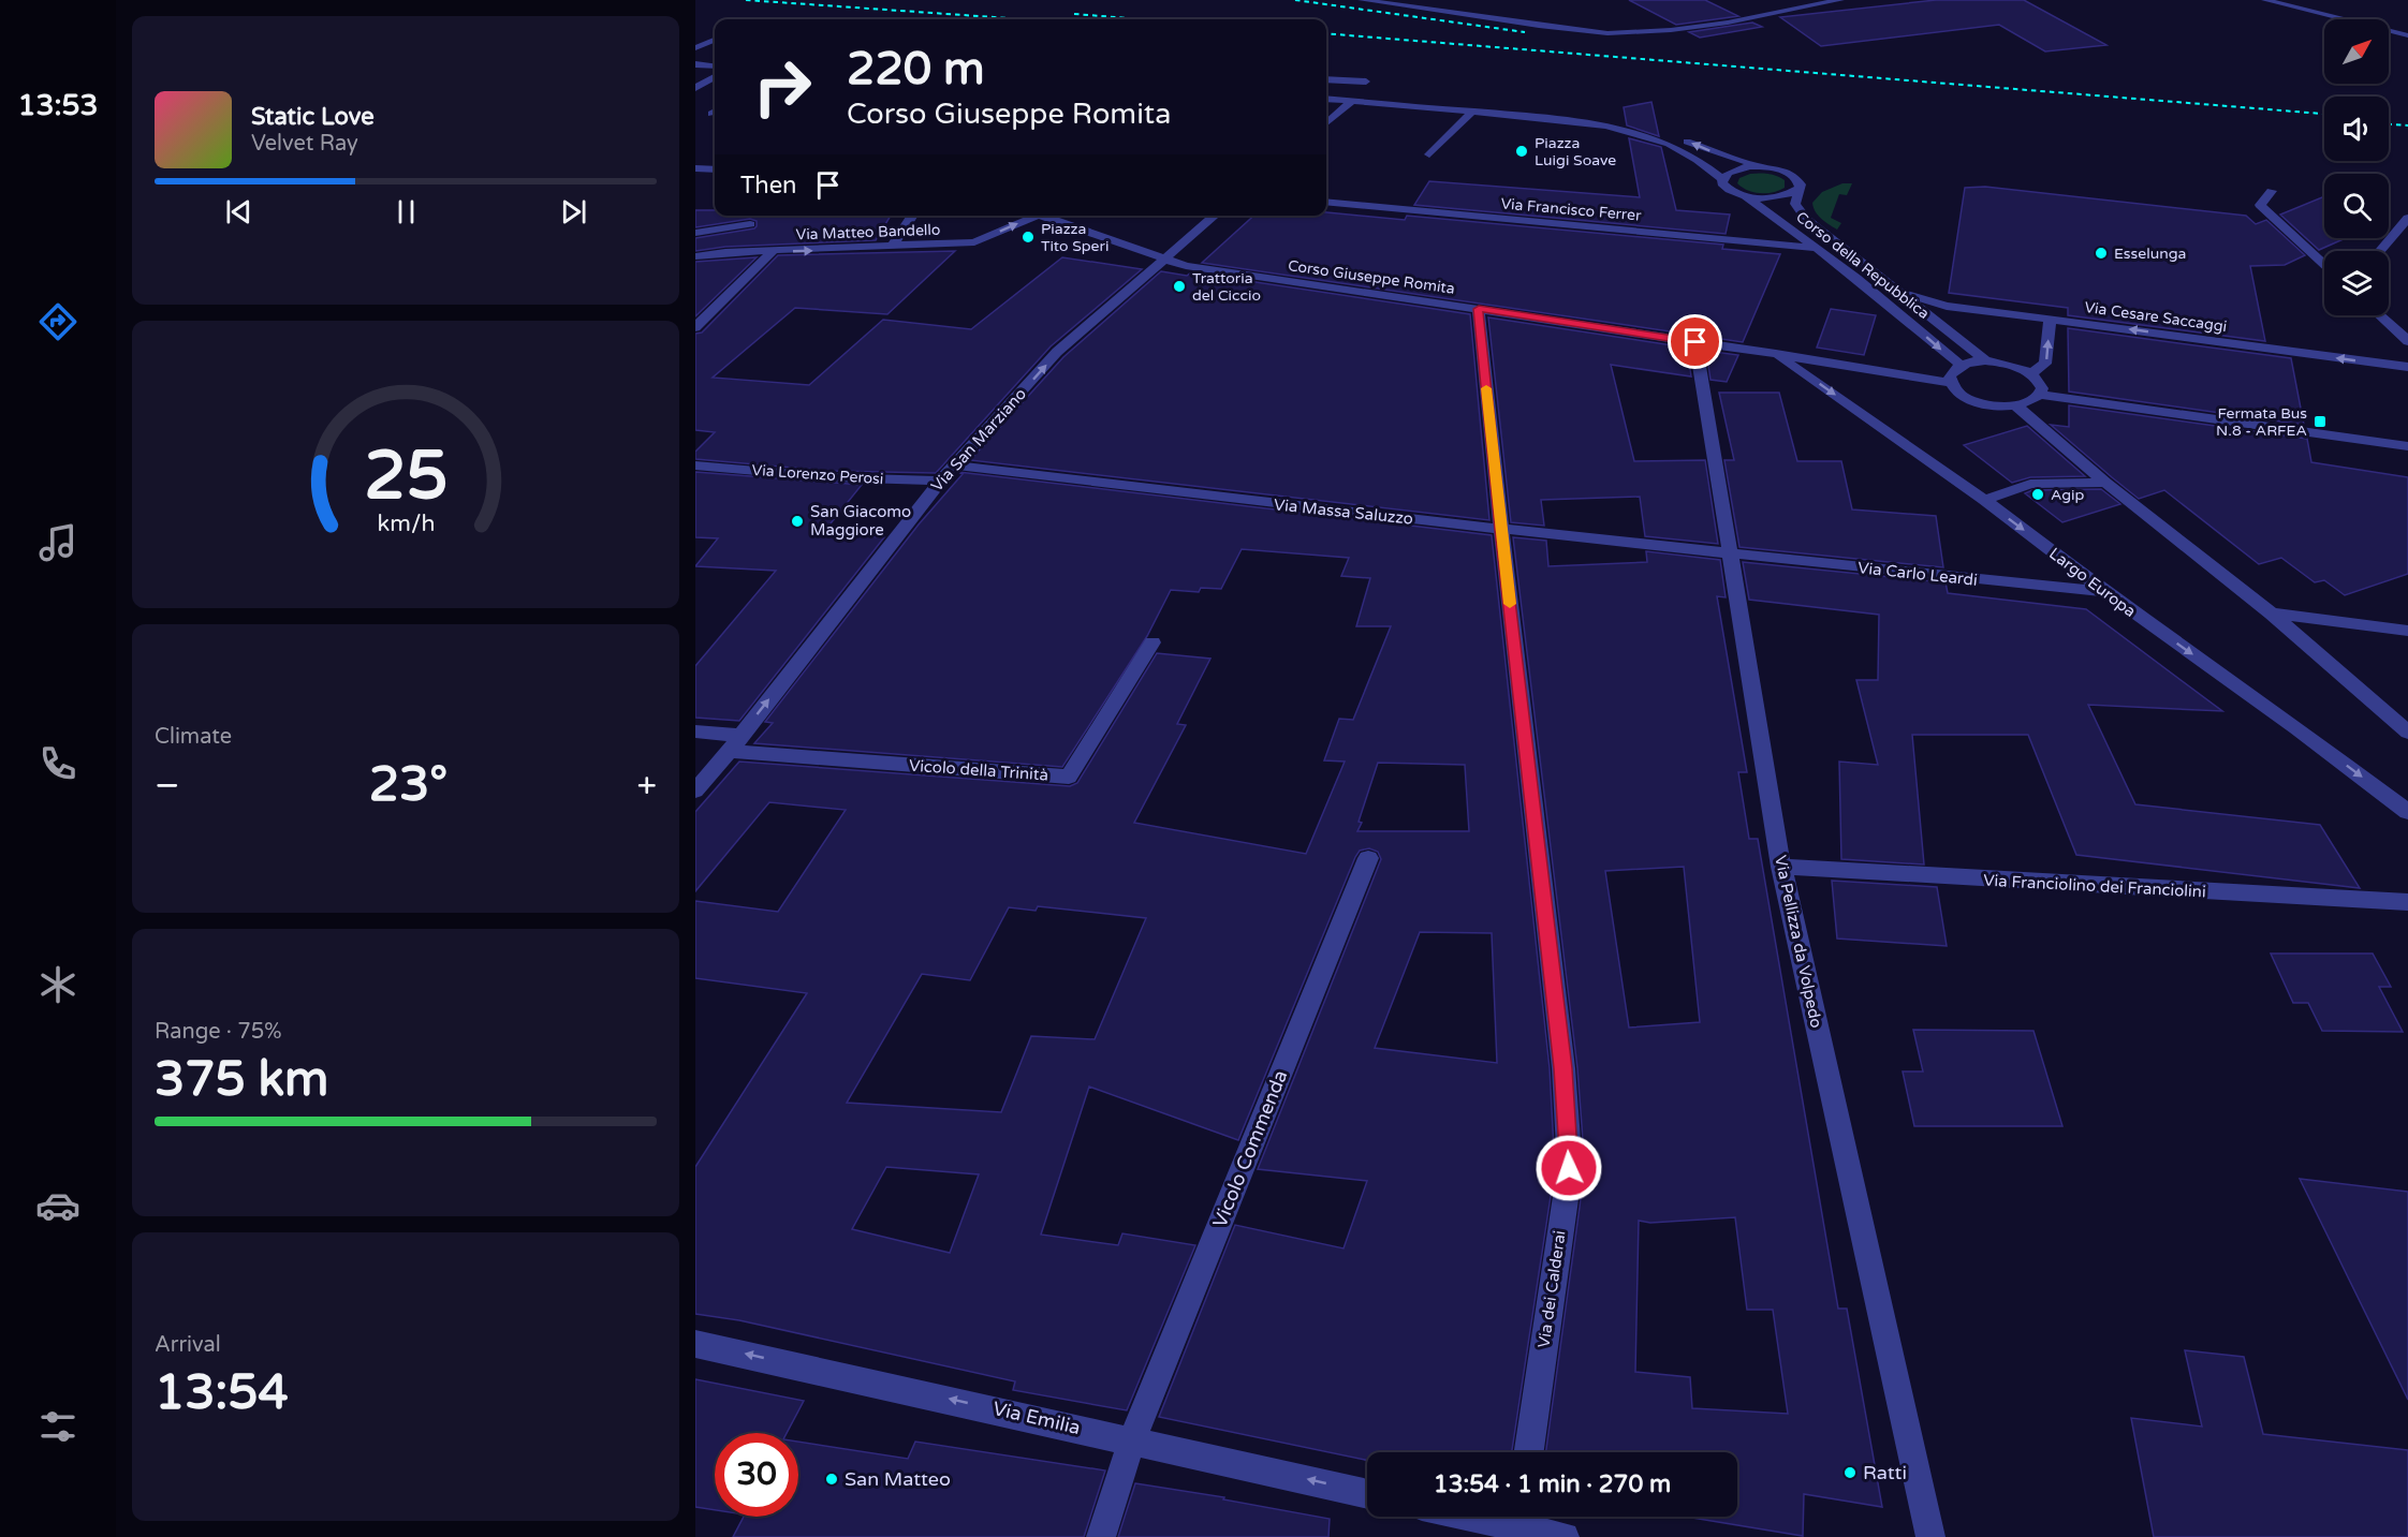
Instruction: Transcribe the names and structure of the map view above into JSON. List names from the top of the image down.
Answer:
{
  "streets": {
    "street": [
      "Via Francisco Ferrer",
      "Via Matteo Bandello",
      "Corso della Repubblica",
      "Corso Giuseppe Romita",
      "Via Cesare Saccaggi",
      "Via San Marziano",
      "Via Lorenzo Perosi",
      "Via Massa Saluzzo",
      "Via Carlo Leardi",
      "Largo Europa",
      "Vicolo della Trinità",
      "Via Franciolino dei Franciolini",
      "Via Pellizza da Volpedo",
      "Vicolo Commenda",
      "Via dei Calderai",
      "Via Emilia"
    ]
  },
  "crossings": [
    ["Via Francisco Ferrer", "Corso della Repubblica"],
    ["Corso della Repubblica", "Via Cesare Saccaggi"],
    ["Corso Giuseppe Romita", "Via San Marziano"],
    ["Corso Giuseppe Romita", "Largo Europa"],
    ["Corso Giuseppe Romita", "Via Pellizza da Volpedo"],
    ["Corso Giuseppe Romita", "Via dei Calderai"],
    ["Via San Marziano", "Via Lorenzo Perosi"],
    ["Via San Marziano", "Via Massa Saluzzo"],
    ["Via San Marziano", "Vicolo della Trinità"],
    ["Via Massa Saluzzo", "Via Carlo Leardi"],
    ["Via Massa Saluzzo", "Via Pellizza da Volpedo"],
    ["Via Massa Saluzzo", "Via dei Calderai"],
    ["Via Carlo Leardi", "Largo Europa"],
    ["Via Carlo Leardi", "Via Pellizza da Volpedo"],
    ["Via Franciolino dei Franciolini", "Via Pellizza da Volpedo"],
    ["Vicolo Commenda", "Via Emilia"]
  ],
  "one_way": ["Via Matteo Bandello", "Via San Marziano", "Via Emilia"],
  "places": {
    "other": [
      "Piazza Luigi Soave",
      "Piazza Tito Speri",
      "Esselunga",
      "Trattoria del Ciccio",
      "Agip",
      "San Giacomo Maggiore",
      "Ratti",
      "San Matteo"
    ],
    "transit": ["Fermata Bus N.8 - ARFEA"]
  },
  "north": "top right",
  "page": {
    "tabs": "13:53",
    "turn": ["220 m", "Corso Giuseppe Romita"],
    "song": ["Static Love", "Velvet Ray"],
    "then": "Then",
    "tile": [
      "Climate",
      ["Range · 75%", "375 km"],
      ["Arrival", "13:54"]
    ],
    "heat": ["−", "23°", "+"],
    "limit": "30",
    "trip": "13:54 · 1 min · 270 m",
    "gauge": ["25", "km/h"]
  }
}
